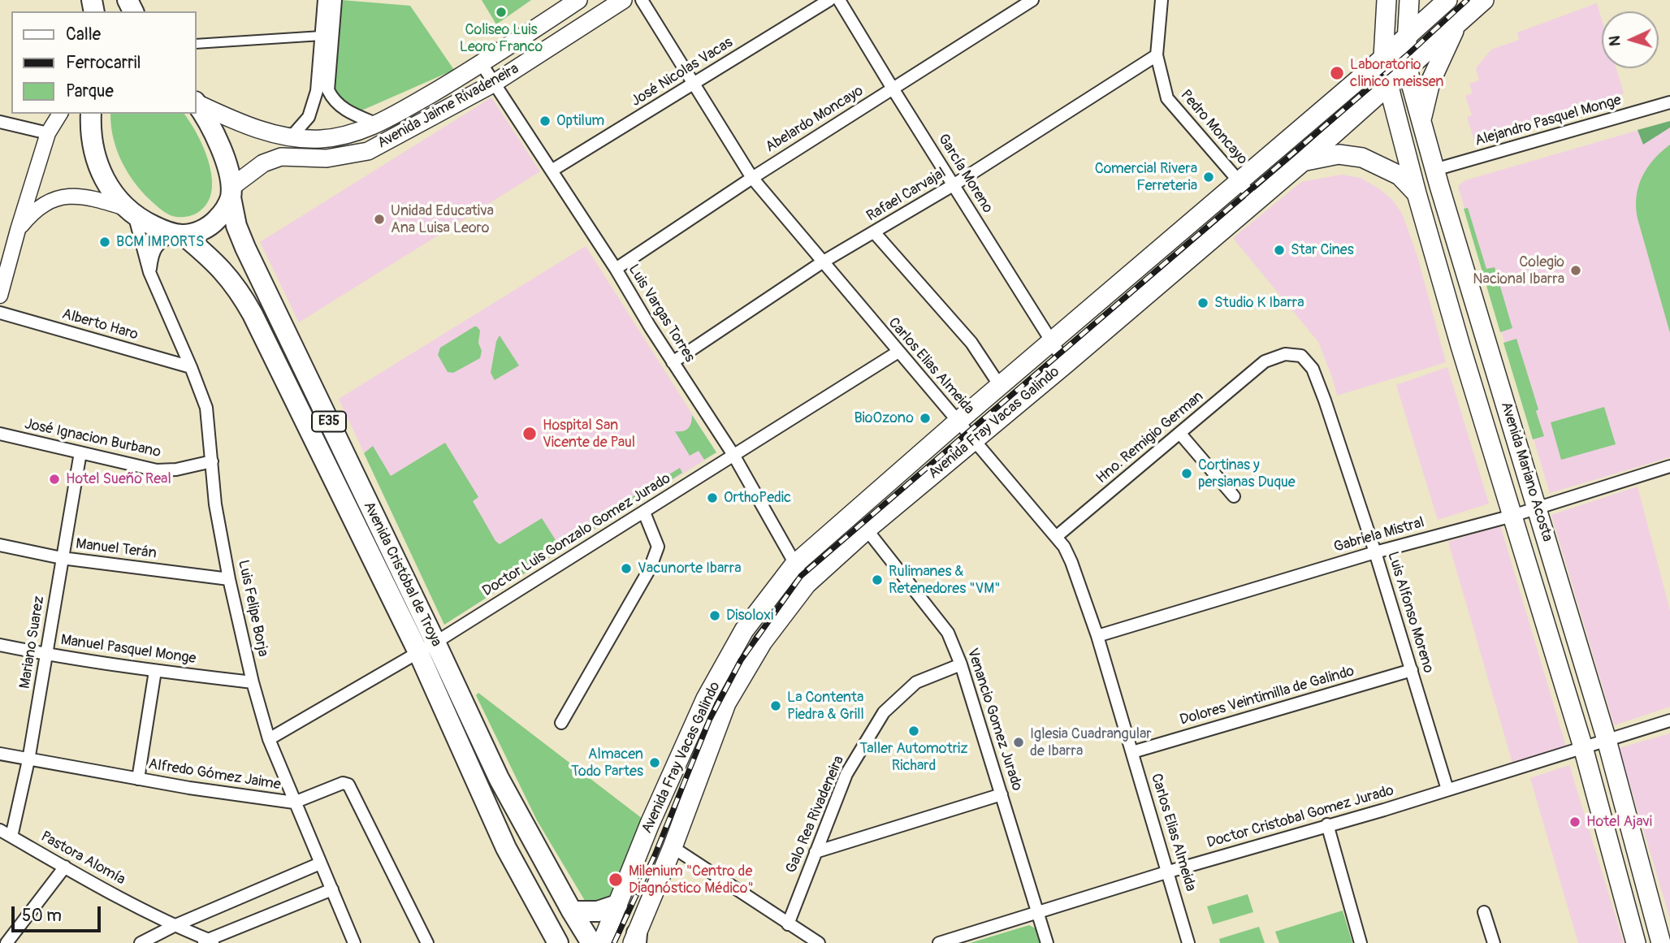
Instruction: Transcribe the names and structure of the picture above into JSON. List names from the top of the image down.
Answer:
{
  "streets": {
    "highway": ["E35", "Avenida Cristóbal de Troya"],
    "main road": ["Avenida Jaime Rivadeneira", "Avenida Fray Vacas Galindo", "Avenida Mariano Acosta"],
    "street": [
      "José Nicolas Vacas",
      "Abelardo Moncayo",
      "Alejandro Pasquel Monge",
      "Pedro Moncayo",
      "García Moreno",
      "Rafael Carvajal",
      "Luis Vargas Torres",
      "Alberto Haro",
      "Carlos Elias Almeida",
      "Hno. Remigio German",
      "José Ignacion Burbano",
      "Doctor Luis Gonzalo Gomez Jurado",
      "Gabriela Mistral",
      "Manuel Terán",
      "Luis Felipe Borja",
      "Luis Alfonso Moreno",
      "Mariano Suarez",
      "Manuel Pasquel Monge",
      "Dolores Veintimilla de Galindo",
      "Venancio Gomez Jurado",
      "Alfredo Gómez Jaime",
      "Galo Rea Rivadeneira",
      "Doctor Cristobal Gomez Jurado",
      "Pastora Alomía"
    ]
  },
  "crossings": [
    ["José Nicolas Vacas", "Luis Vargas Torres"],
    ["José Nicolas Vacas", "Carlos Elias Almeida"],
    ["Avenida Jaime Rivadeneira", "Luis Vargas Torres"],
    ["Avenida Jaime Rivadeneira", "E35"],
    ["Avenida Jaime Rivadeneira", "Avenida Cristóbal de Troya"],
    ["Abelardo Moncayo", "García Moreno"],
    ["Abelardo Moncayo", "Luis Vargas Torres"],
    ["Abelardo Moncayo", "Carlos Elias Almeida"],
    ["Alejandro Pasquel Monge", "Avenida Mariano Acosta"],
    ["Pedro Moncayo", "Rafael Carvajal"],
    ["Pedro Moncayo", "Avenida Fray Vacas Galindo"],
    ["García Moreno", "Rafael Carvajal"],
    ["García Moreno", "Avenida Fray Vacas Galindo"],
    ["Rafael Carvajal", "Luis Vargas Torres"],
    ["Rafael Carvajal", "Carlos Elias Almeida"],
    ["Luis Vargas Torres", "Avenida Fray Vacas Galindo"],
    ["Luis Vargas Torres", "Doctor Luis Gonzalo Gomez Jurado"],
    ["Alberto Haro", "Luis Felipe Borja"],
    ["Carlos Elias Almeida", "Avenida Fray Vacas Galindo"],
    ["Carlos Elias Almeida", "Hno. Remigio German"],
    ["Carlos Elias Almeida", "Doctor Luis Gonzalo Gomez Jurado"],
    ["Carlos Elias Almeida", "Gabriela Mistral"],
    ["Carlos Elias Almeida", "Dolores Veintimilla de Galindo"],
    ["Carlos Elias Almeida", "Doctor Cristobal Gomez Jurado"],
    ["E35", "Avenida Cristóbal de Troya"],
    ["E35", "Luis Felipe Borja"],
    ["Avenida Fray Vacas Galindo", "Avenida Mariano Acosta"],
    ["Avenida Fray Vacas Galindo", "Venancio Gomez Jurado"],
    ["Hno. Remigio German", "Luis Alfonso Moreno"],
    ["José Ignacion Burbano", "Luis Felipe Borja"],
    ["José Ignacion Burbano", "Mariano Suarez"],
    ["Avenida Mariano Acosta", "Gabriela Mistral"],
    ["Avenida Mariano Acosta", "Doctor Cristobal Gomez Jurado"],
    ["Doctor Luis Gonzalo Gomez Jurado", "Avenida Cristóbal de Troya"],
    ["Doctor Luis Gonzalo Gomez Jurado", "Luis Felipe Borja"],
    ["Gabriela Mistral", "Luis Alfonso Moreno"],
    ["Manuel Terán", "Luis Felipe Borja"],
    ["Manuel Terán", "Mariano Suarez"],
    ["Luis Felipe Borja", "Manuel Pasquel Monge"],
    ["Luis Felipe Borja", "Alfredo Gómez Jaime"],
    ["Luis Alfonso Moreno", "Dolores Veintimilla de Galindo"],
    ["Luis Alfonso Moreno", "Doctor Cristobal Gomez Jurado"],
    ["Mariano Suarez", "Manuel Pasquel Monge"],
    ["Mariano Suarez", "Alfredo Gómez Jaime"],
    ["Mariano Suarez", "Pastora Alomía"],
    ["Venancio Gomez Jurado", "Galo Rea Rivadeneira"],
    ["Venancio Gomez Jurado", "Doctor Cristobal Gomez Jurado"]
  ],
  "places": [
    "Coliseo Luis Leoro Franco",
    "Laboratorio clinico meissen",
    "Optilum",
    "Comercial Rivera Ferreteria",
    "Unidad Educativa Ana Luisa Leoro",
    "BCM IMPORTS",
    "Star Cines",
    "Colegio Nacional Ibarra",
    "Studio K Ibarra",
    "BioOzono",
    "Hospital San Vicente de Paul",
    "Cortinas y persianas Duque",
    "Hotel Sueño Real",
    "OrthoPedic",
    "Vacunorte Ibarra",
    "Rulimanes & Retenedores \"VM\"",
    "Disoloxi",
    "La Contenta Piedra & Grill",
    "Taller Automotriz Richard",
    "Iglesia Cuadrangular de Ibarra",
    "Almacen Todo Partes",
    "Hotel Ajavi",
    "Milenium \"Centro de Diagnóstico Médico\""
  ],
  "legend": ["Calle", "Ferrocarril", "Parque"],
  "scale_bar": "50 m",
  "north": "left"
}
